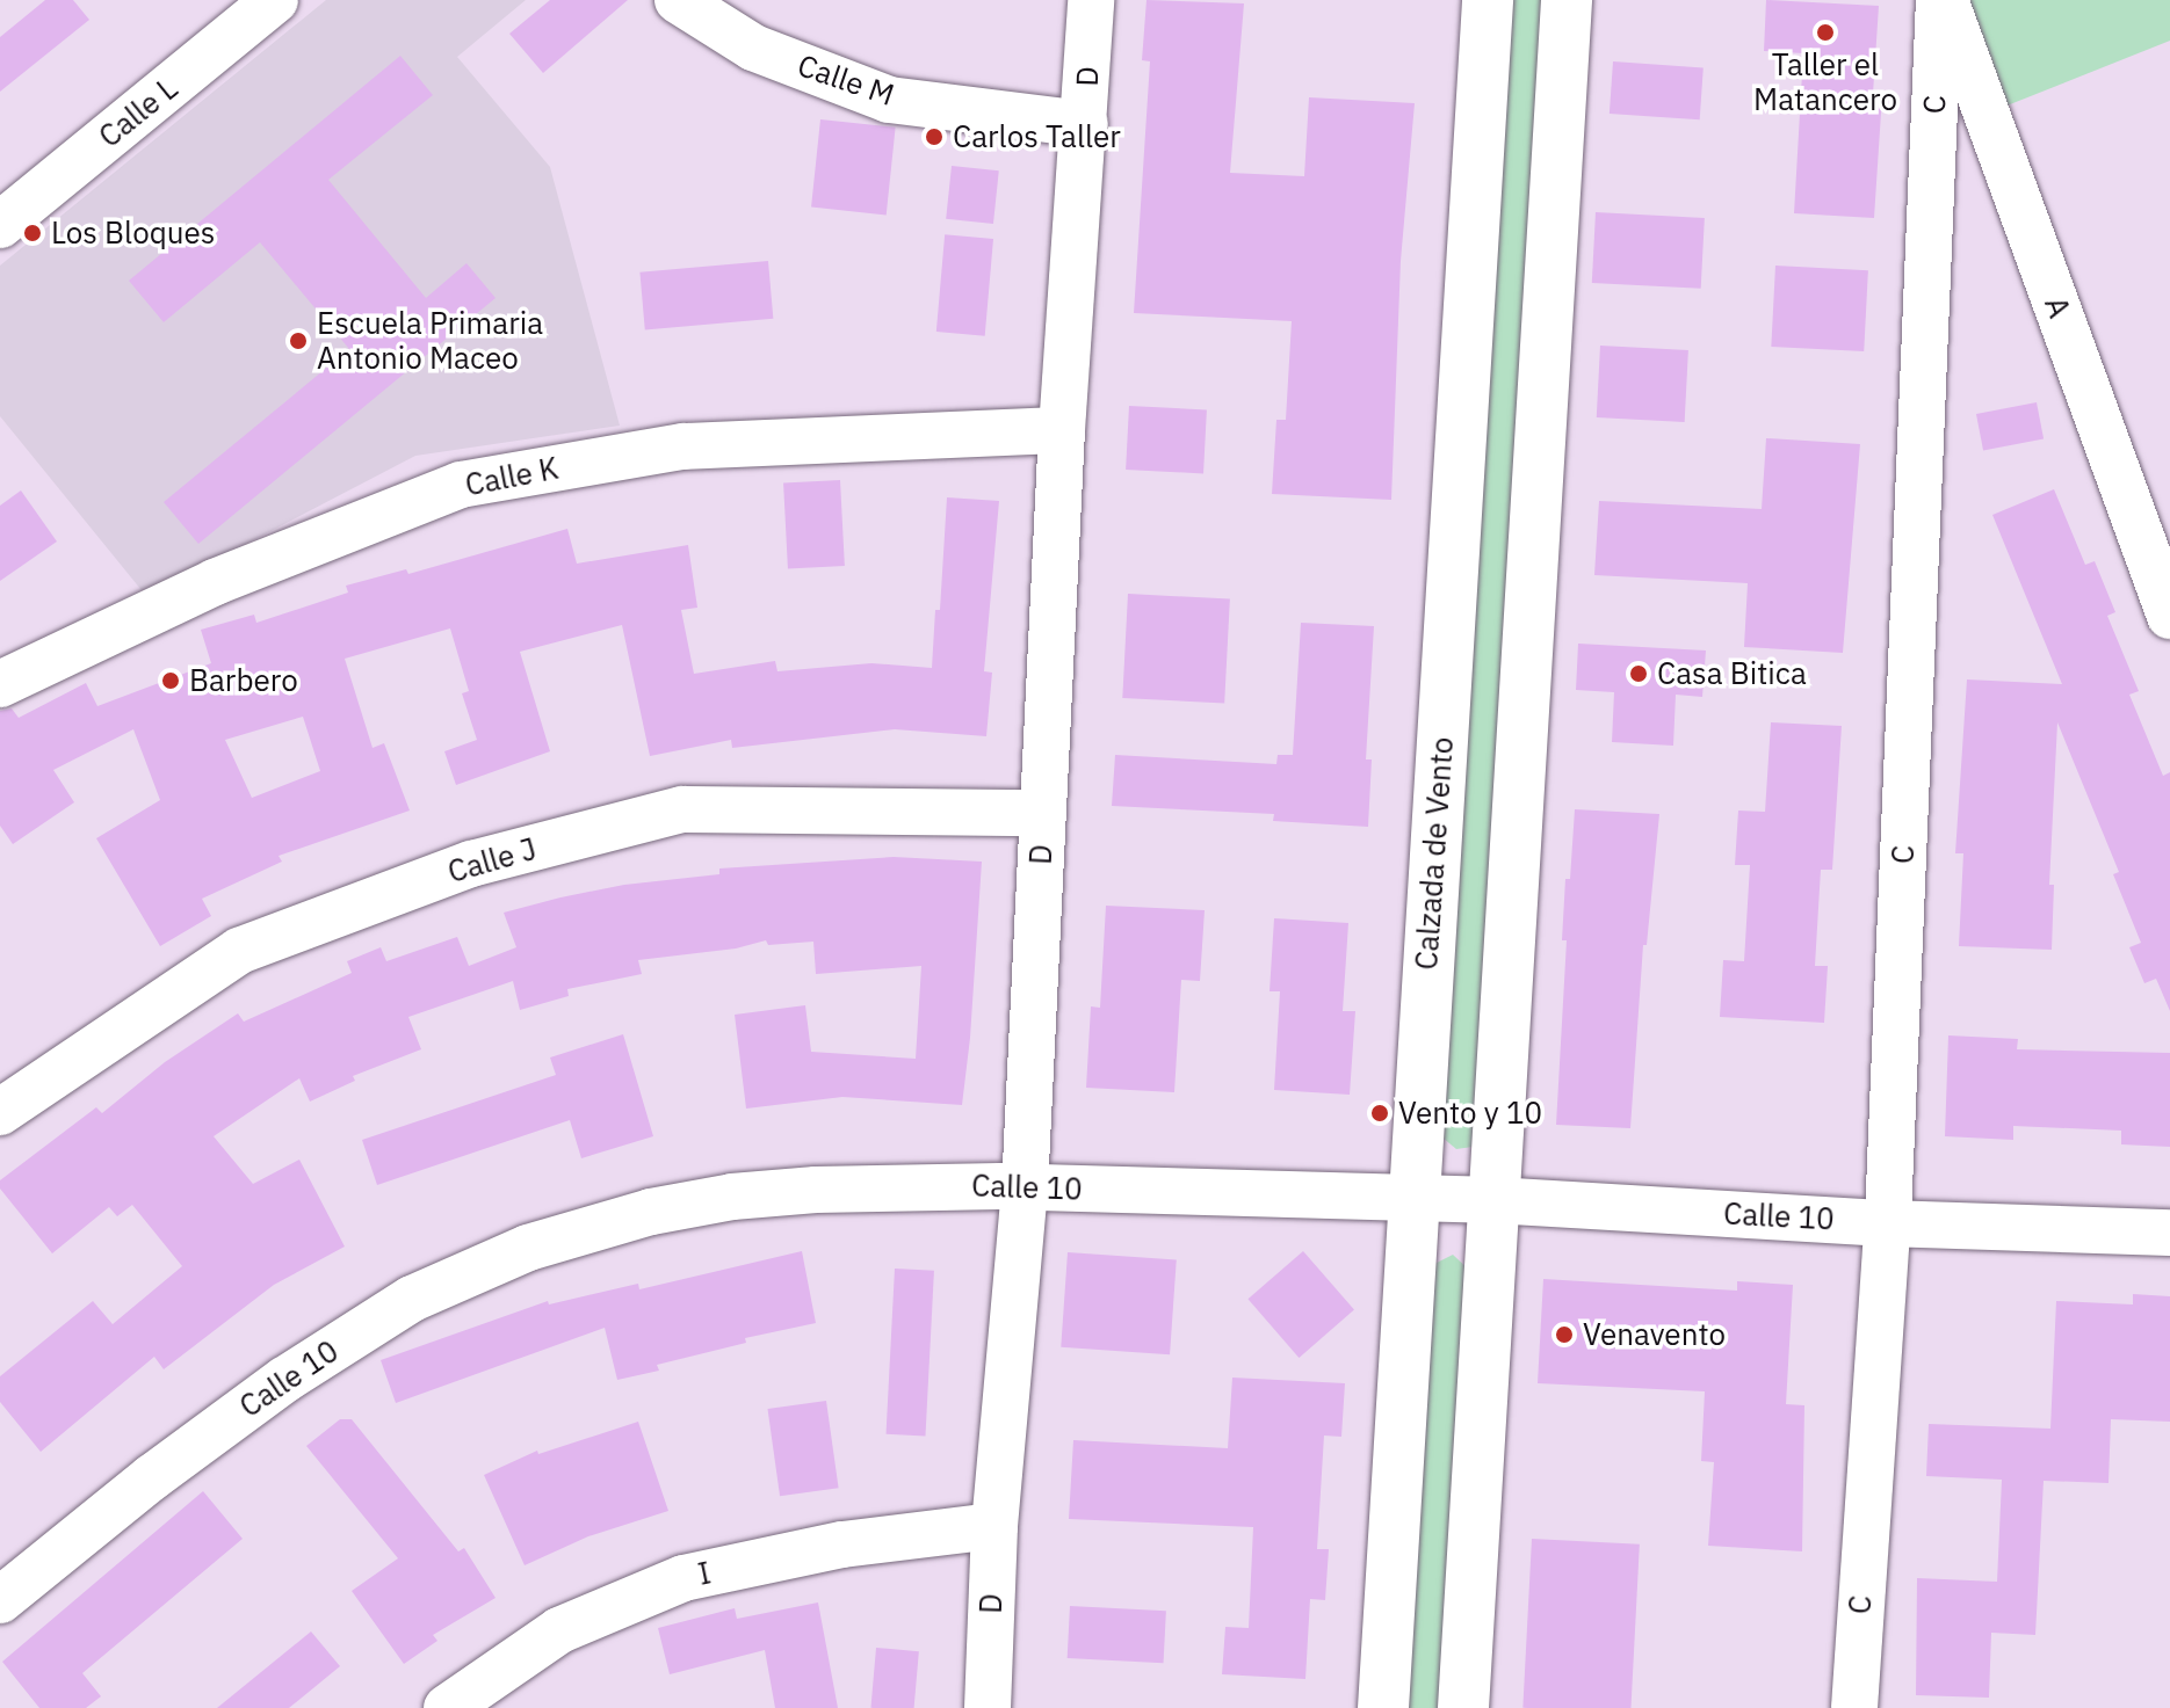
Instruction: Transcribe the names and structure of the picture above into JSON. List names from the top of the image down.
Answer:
{
  "streets": {
    "main road": ["Calzada de Vento"],
    "street": [
      "D",
      "Calle M",
      "C",
      "Calle L",
      "A",
      "Calle K",
      "Calle J",
      "Calle 10",
      "I"
    ]
  },
  "crossings": [
    ["D", "Calle M"],
    ["D", "Calle K"],
    ["D", "Calle J"],
    ["D", "Calle 10"],
    ["D", "I"],
    ["C", "A"],
    ["C", "Calle 10"],
    ["Calzada de Vento", "Calle 10"]
  ],
  "places": [
    "Taller el Matancero",
    "Carlos Taller",
    "Los Bloques",
    "Escuela Primaria Antonio Maceo",
    "Casa Bitica",
    "Barbero",
    "Vento y 10",
    "Venavento"
  ]
}
